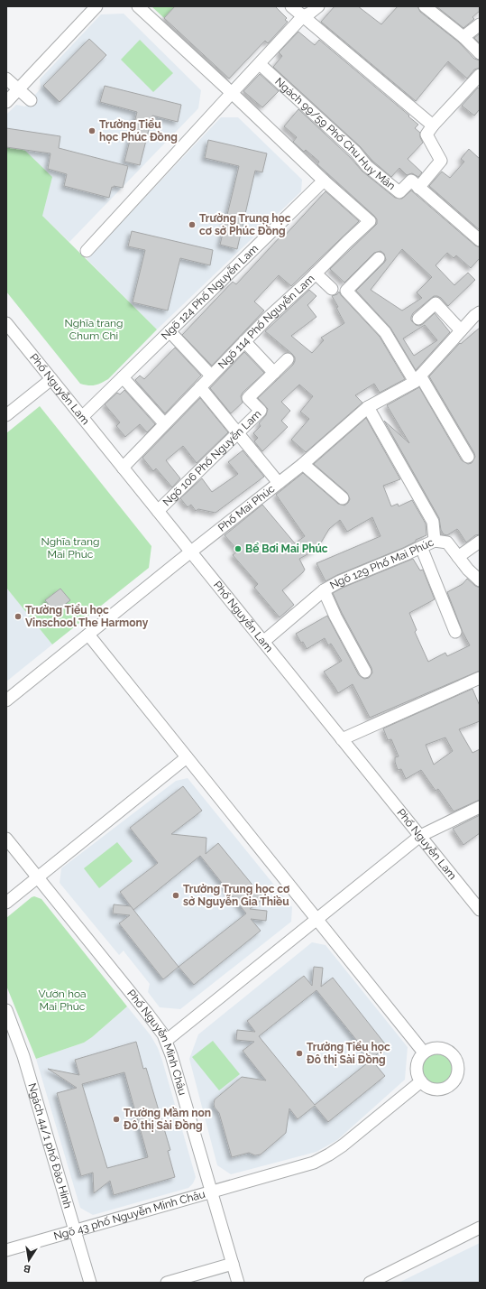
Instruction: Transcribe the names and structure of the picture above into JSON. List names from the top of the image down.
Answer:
{
  "streets": {
    "street": [
      "Ngách 99/59 Phố Chu Huy Mân",
      "Ngõ 124 Phố Nguyễn Lam",
      "Ngõ 114 Phố Nguyễn Lam",
      "Phố Nguyễn Lam",
      "Ngõ 106 Phố Nguyễn Lam",
      "Phố Mai Phúc",
      "Ngõ 129 Phố Mai Phúc",
      "Phố Nguyễn Minh Châu",
      "Ngách 44/1 phố Đào Hinh",
      "Ngõ 43 phố Nguyễn Minh Châu"
    ]
  },
  "crossings": [
    ["Ngõ 124 Phố Nguyễn Lam", "Ngõ 114 Phố Nguyễn Lam"],
    ["Ngõ 124 Phố Nguyễn Lam", "Phố Nguyễn Lam"],
    ["Ngõ 114 Phố Nguyễn Lam", "Phố Nguyễn Lam"],
    ["Phố Nguyễn Lam", "Ngõ 106 Phố Nguyễn Lam"],
    ["Phố Nguyễn Lam", "Phố Mai Phúc"],
    ["Phố Nguyễn Lam", "Ngõ 129 Phố Mai Phúc"],
    ["Phố Mai Phúc", "Ngõ 129 Phố Mai Phúc"],
    ["Phố Nguyễn Minh Châu", "Ngõ 43 phố Nguyễn Minh Châu"],
    ["Ngách 44/1 phố Đào Hinh", "Ngõ 43 phố Nguyễn Minh Châu"]
  ],
  "parks": ["Nghĩa trang Chum Chi", "Nghĩa trang Mai Phúc", "Vườn hoa Mai Phúc"],
  "places": [
    "Trường Tiểu học Phúc Đồng",
    "Trường Trung học cơ sở Phúc Đồng",
    "Bể Bơi Mai Phúc",
    "Trường Tiểu học Vinschool The Harmony",
    "Trường Trung học cơ sở Nguyễn Gia Thiều",
    "Trường Tiểu học Đô thị Sài Đồng",
    "Trường Mầm non Đô thị Sài Đồng"
  ],
  "north": "bottom"
}
